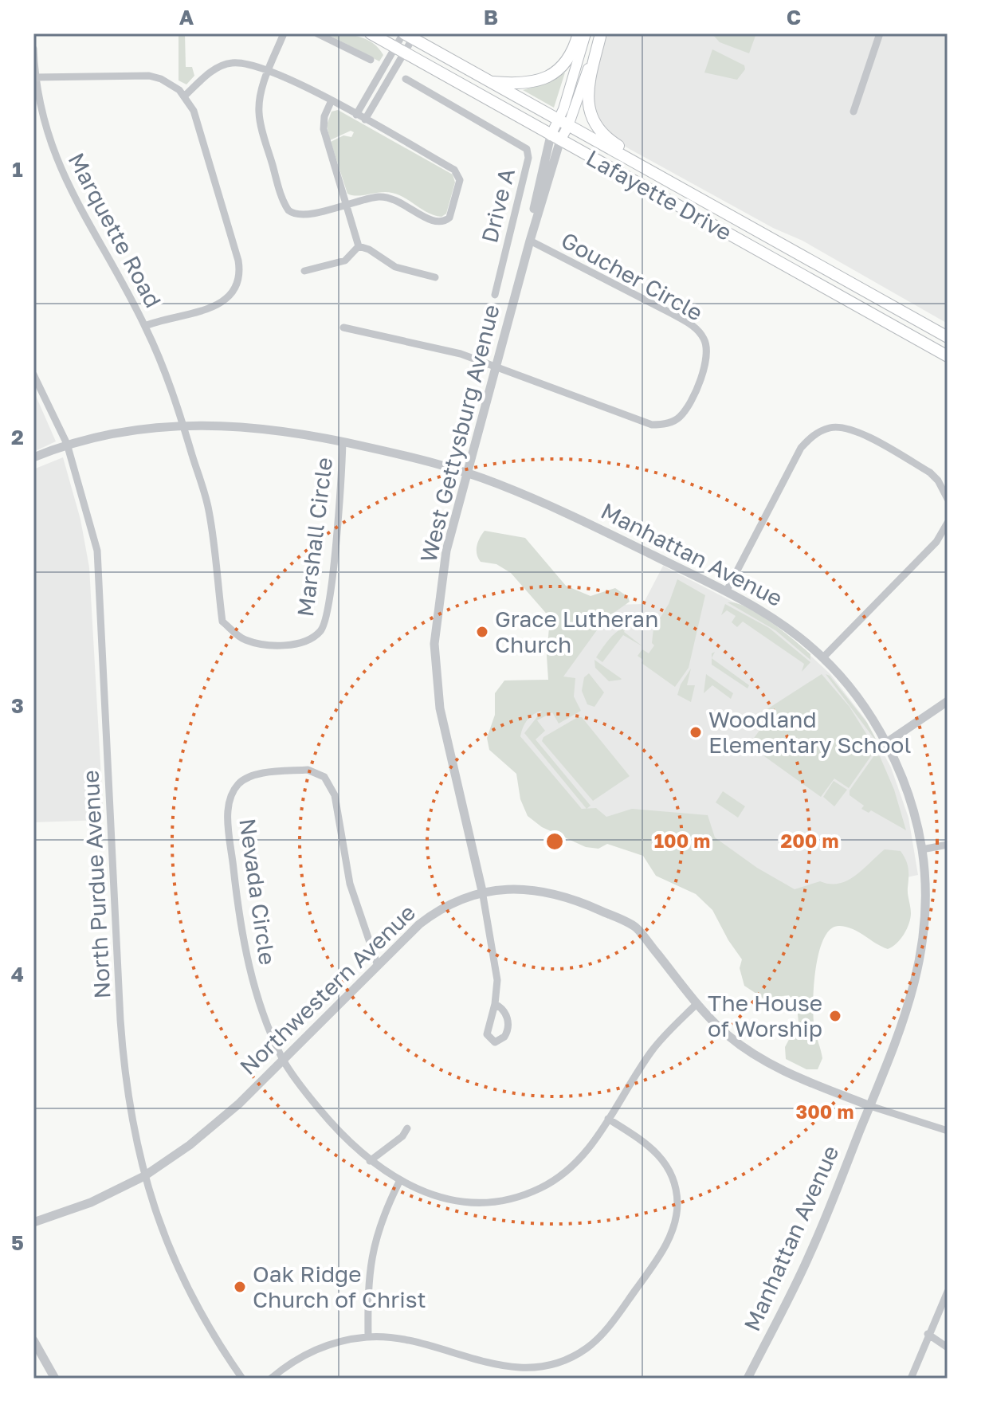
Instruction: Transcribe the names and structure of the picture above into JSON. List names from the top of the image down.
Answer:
{
  "streets": {
    "main road": ["Lafayette Drive"],
    "street": [
      "Drive A",
      "Marquette Road",
      "Goucher Circle",
      "West Gettysburg Avenue",
      "Marshall Circle",
      "Manhattan Avenue",
      "North Purdue Avenue",
      "Nevada Circle",
      "Northwestern Avenue"
    ]
  },
  "crossings": [
    ["Lafayette Drive", "West Gettysburg Avenue"],
    ["Marquette Road", "Marshall Circle"],
    ["Marquette Road", "Manhattan Avenue"],
    ["Goucher Circle", "West Gettysburg Avenue"],
    ["West Gettysburg Avenue", "Manhattan Avenue"],
    ["West Gettysburg Avenue", "Northwestern Avenue"],
    ["Marshall Circle", "Manhattan Avenue"],
    ["Manhattan Avenue", "North Purdue Avenue"],
    ["Manhattan Avenue", "Northwestern Avenue"],
    ["North Purdue Avenue", "Northwestern Avenue"],
    ["Nevada Circle", "Northwestern Avenue"]
  ],
  "places": [
    "Grace Lutheran Church",
    "Woodland Elementary School",
    "The House of Worship",
    "Oak Ridge Church of Christ"
  ],
  "grid": {
    "columns": ["A", "B", "C"],
    "rows": [
      "1",
      "2",
      "3",
      "4",
      "5"
    ]
  },
  "rings": ["100 m", "200 m", "300 m"]
}
